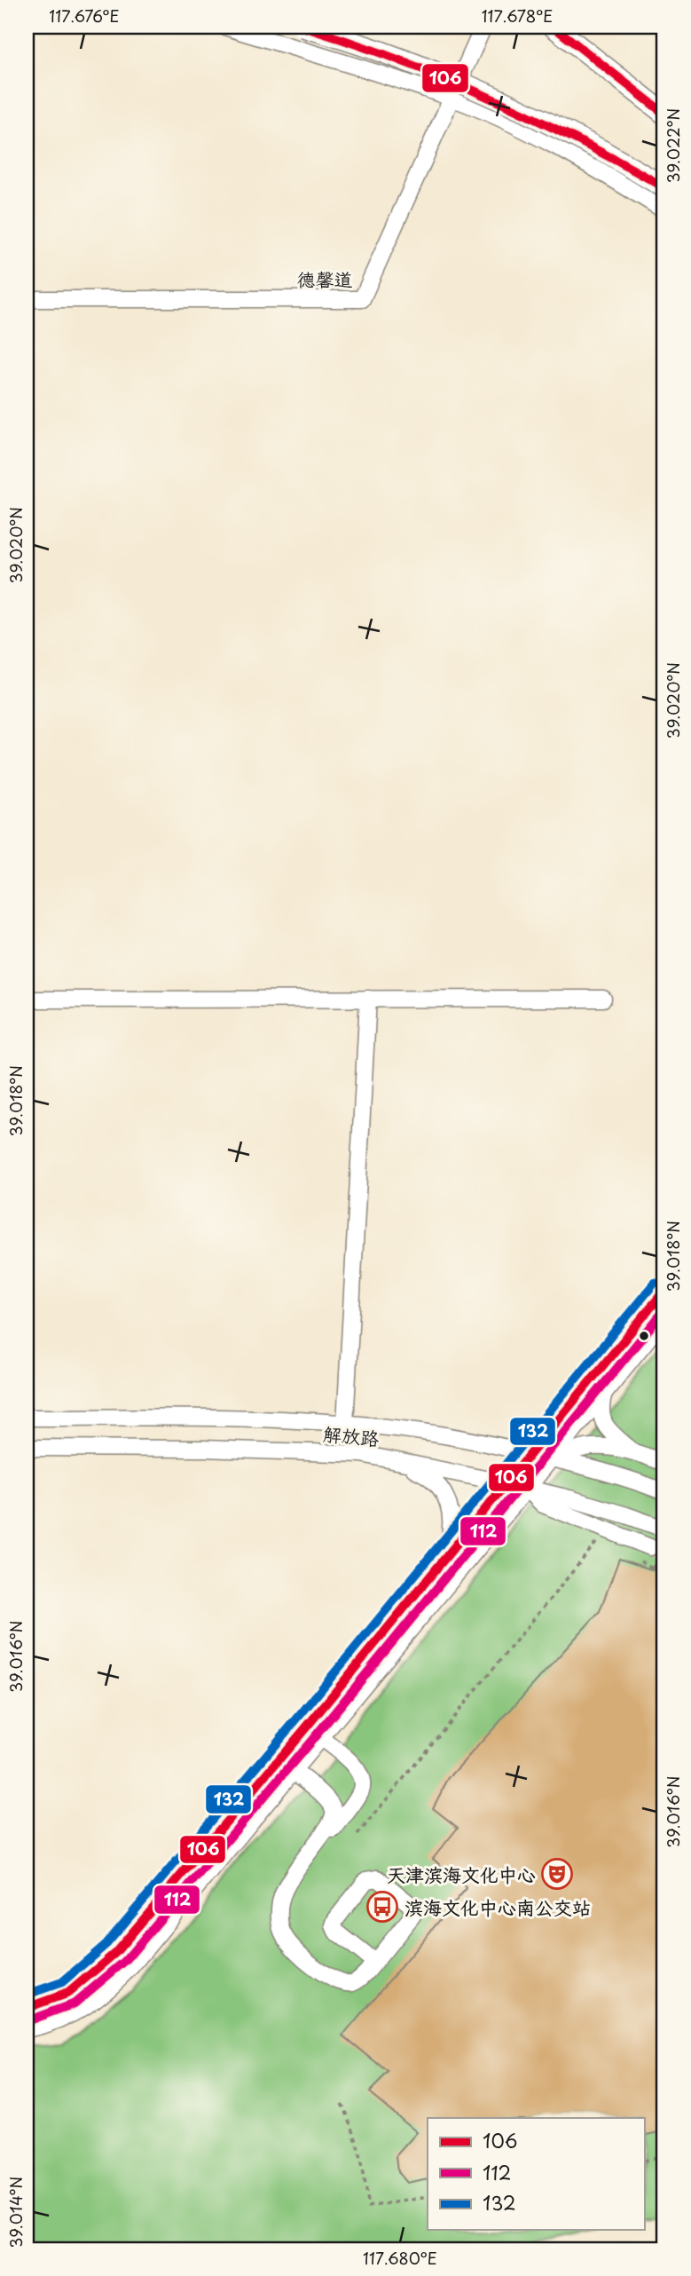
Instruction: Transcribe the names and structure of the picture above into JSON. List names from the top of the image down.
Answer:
{
  "streets": {
    "street": ["德馨道", "解放路"]
  },
  "places": {
    "theatre": ["天津滨海文化中心"],
    "bus stop": ["滨海文化中心南公交站"]
  },
  "lines": ["transit line 106", "transit line 132", "transit line 112"],
  "legend": ["106", "112", "132"],
  "coordinates": [
    "117.676°E",
    "117.678°E",
    "39.022°N",
    "39.020°N",
    "39.018°N",
    "39.016°N",
    "39.014°N",
    "117.680°E"
  ]
}
